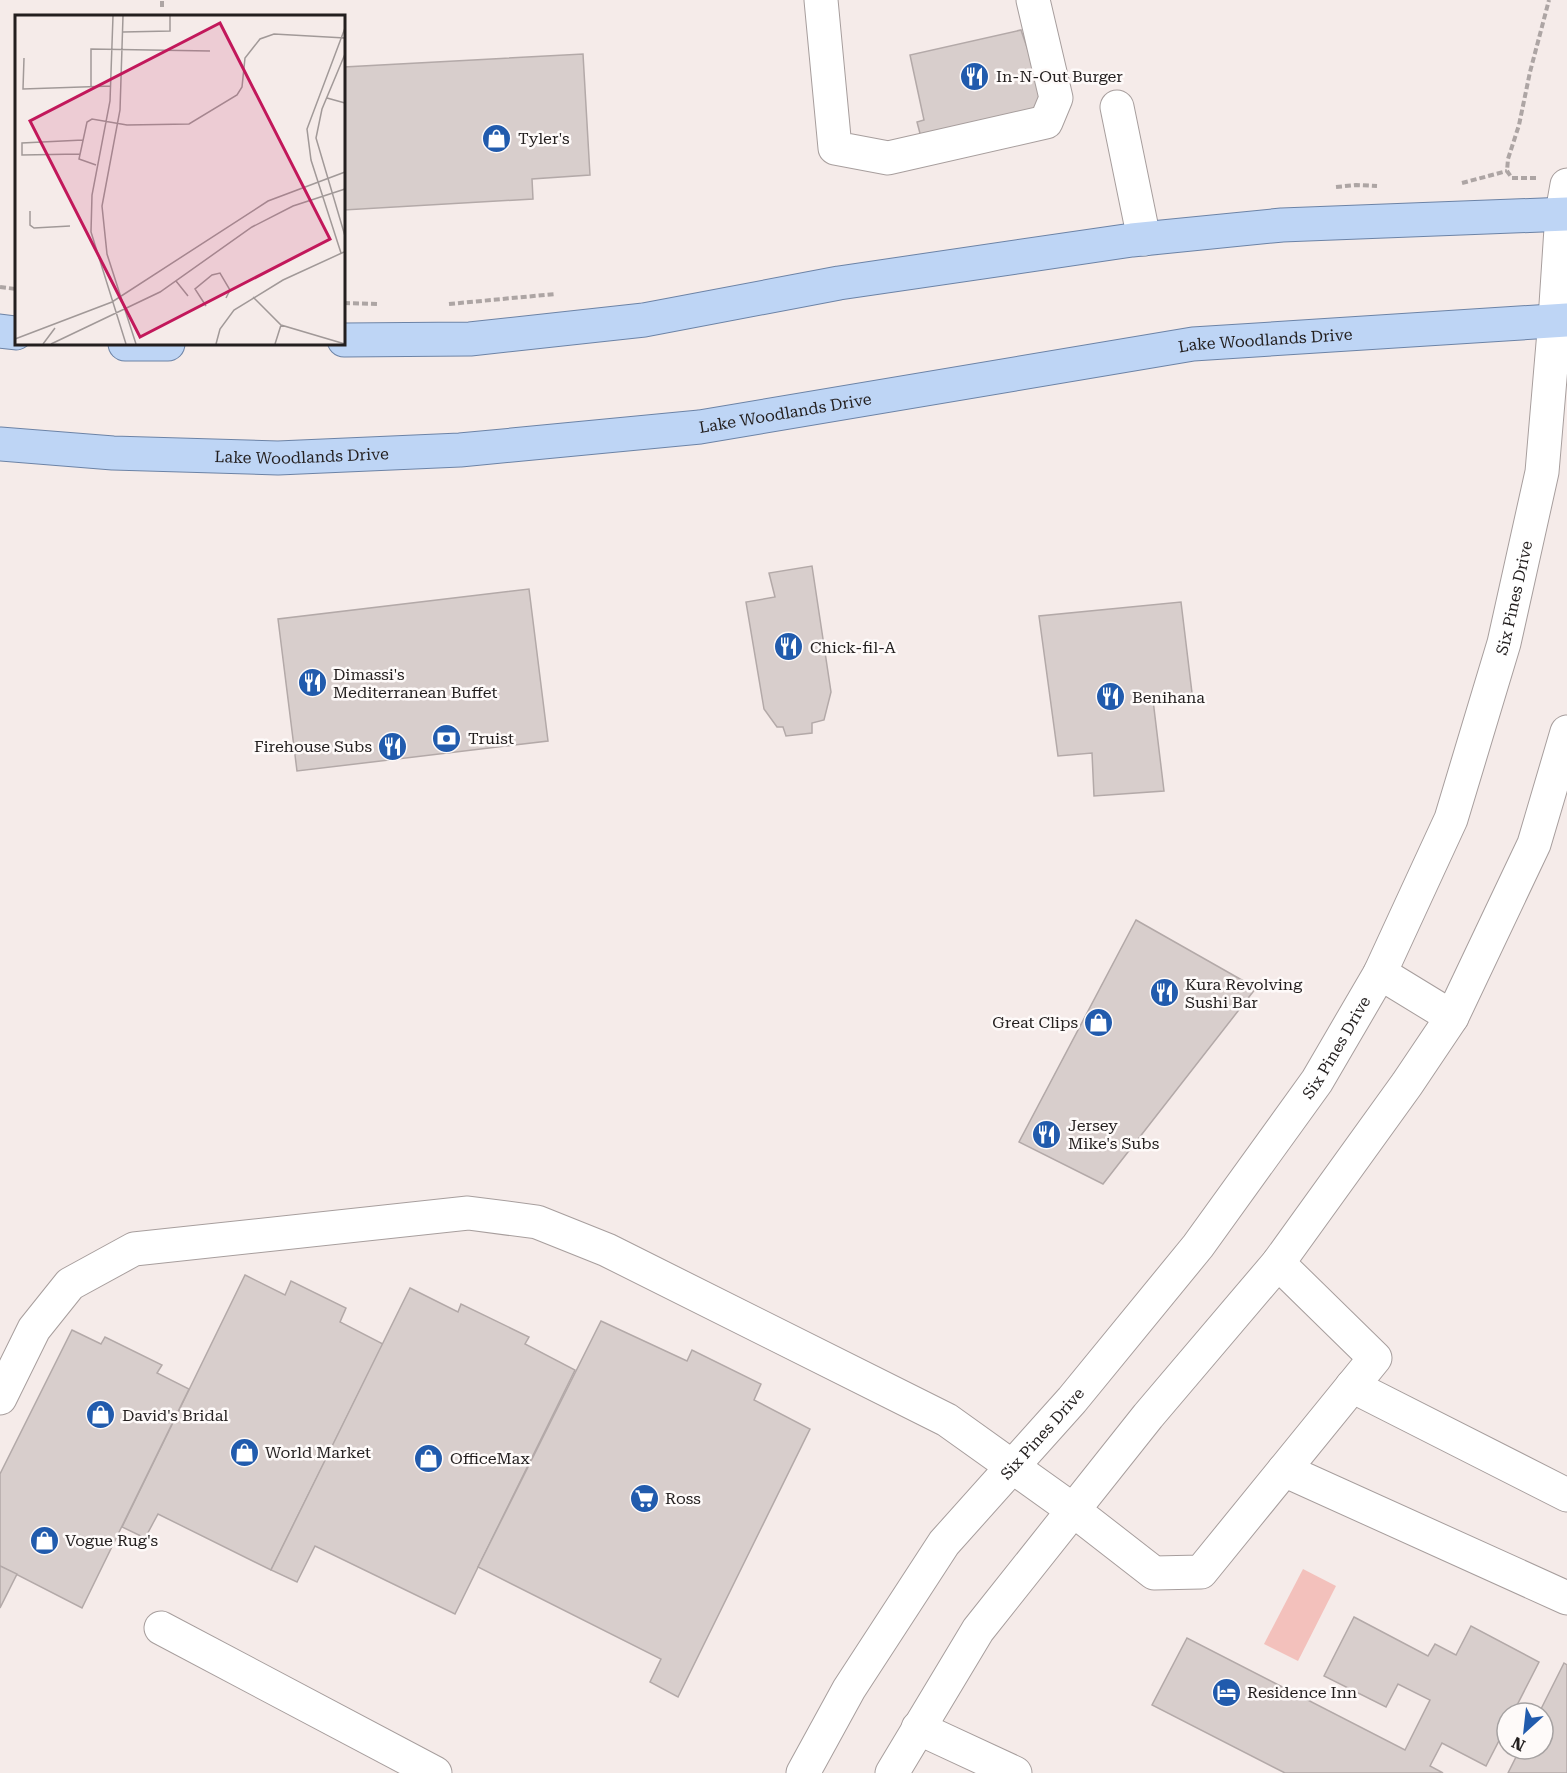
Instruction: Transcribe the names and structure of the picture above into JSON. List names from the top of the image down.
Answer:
{
  "streets": {
    "main road": ["Lake Woodlands Drive"],
    "street": ["Six Pines Drive"]
  },
  "crossings": [
    ["Lake Woodlands Drive", "Six Pines Drive"]
  ],
  "places": {
    "restaurant": [
      "In-N-Out Burger",
      "Chick-fil-A",
      "Dimassi's Mediterranean Buffet",
      "Benihana",
      "Firehouse Subs",
      "Kura Revolving Sushi Bar",
      "Jersey Mike's Subs"
    ],
    "shop": [
      "Tyler's",
      "Great Clips",
      "David's Bridal",
      "World Market",
      "OfficeMax",
      "Vogue Rug's"
    ],
    "bank": ["Truist"],
    "supermarket": ["Ross"],
    "hotel": ["Residence Inn"]
  },
  "north": "bottom left"
}
